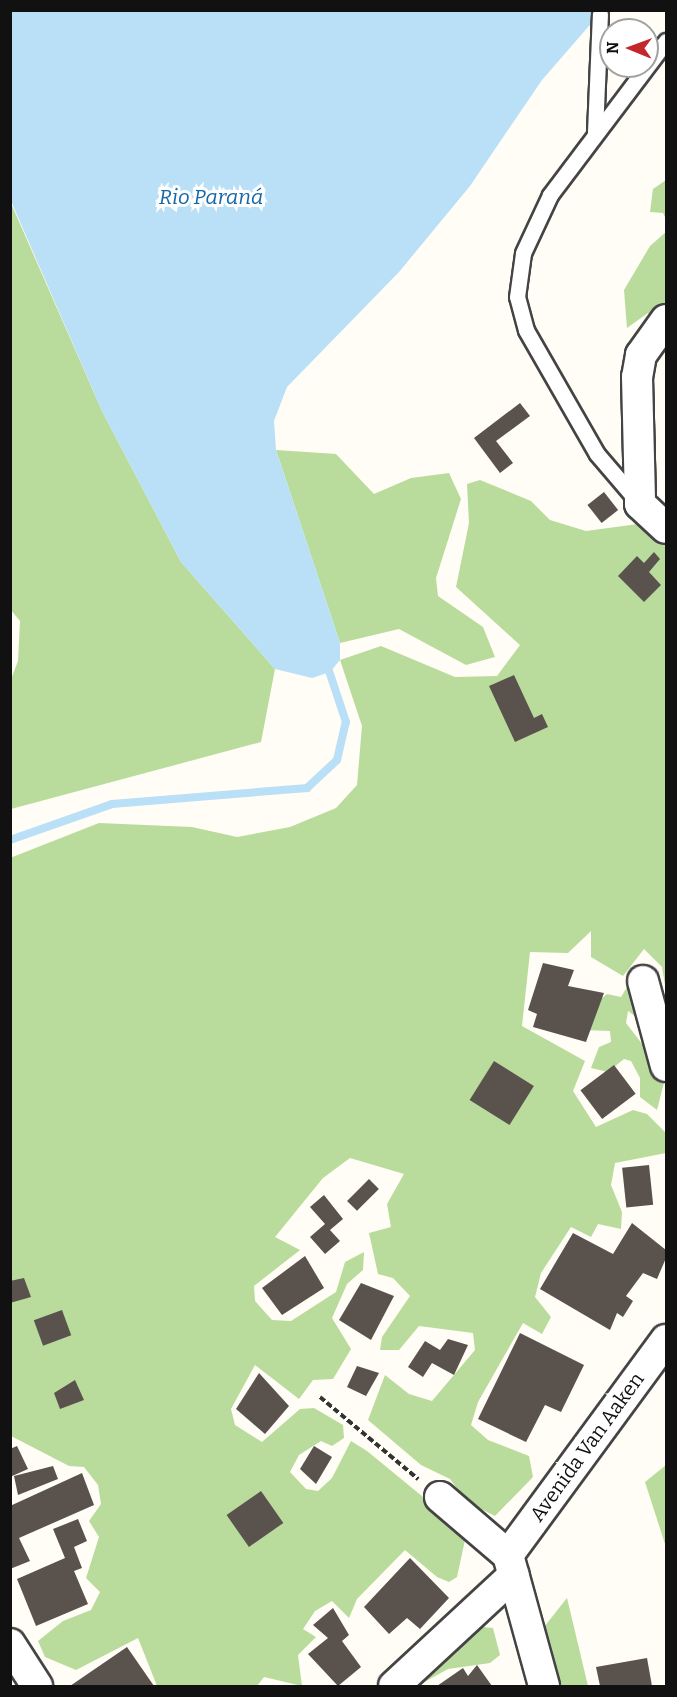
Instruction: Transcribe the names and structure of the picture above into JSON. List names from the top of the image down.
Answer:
{
  "streets": {
    "street": ["Avenida Van Aaken"]
  },
  "water": ["Rio Paraná"],
  "north": "left"
}
